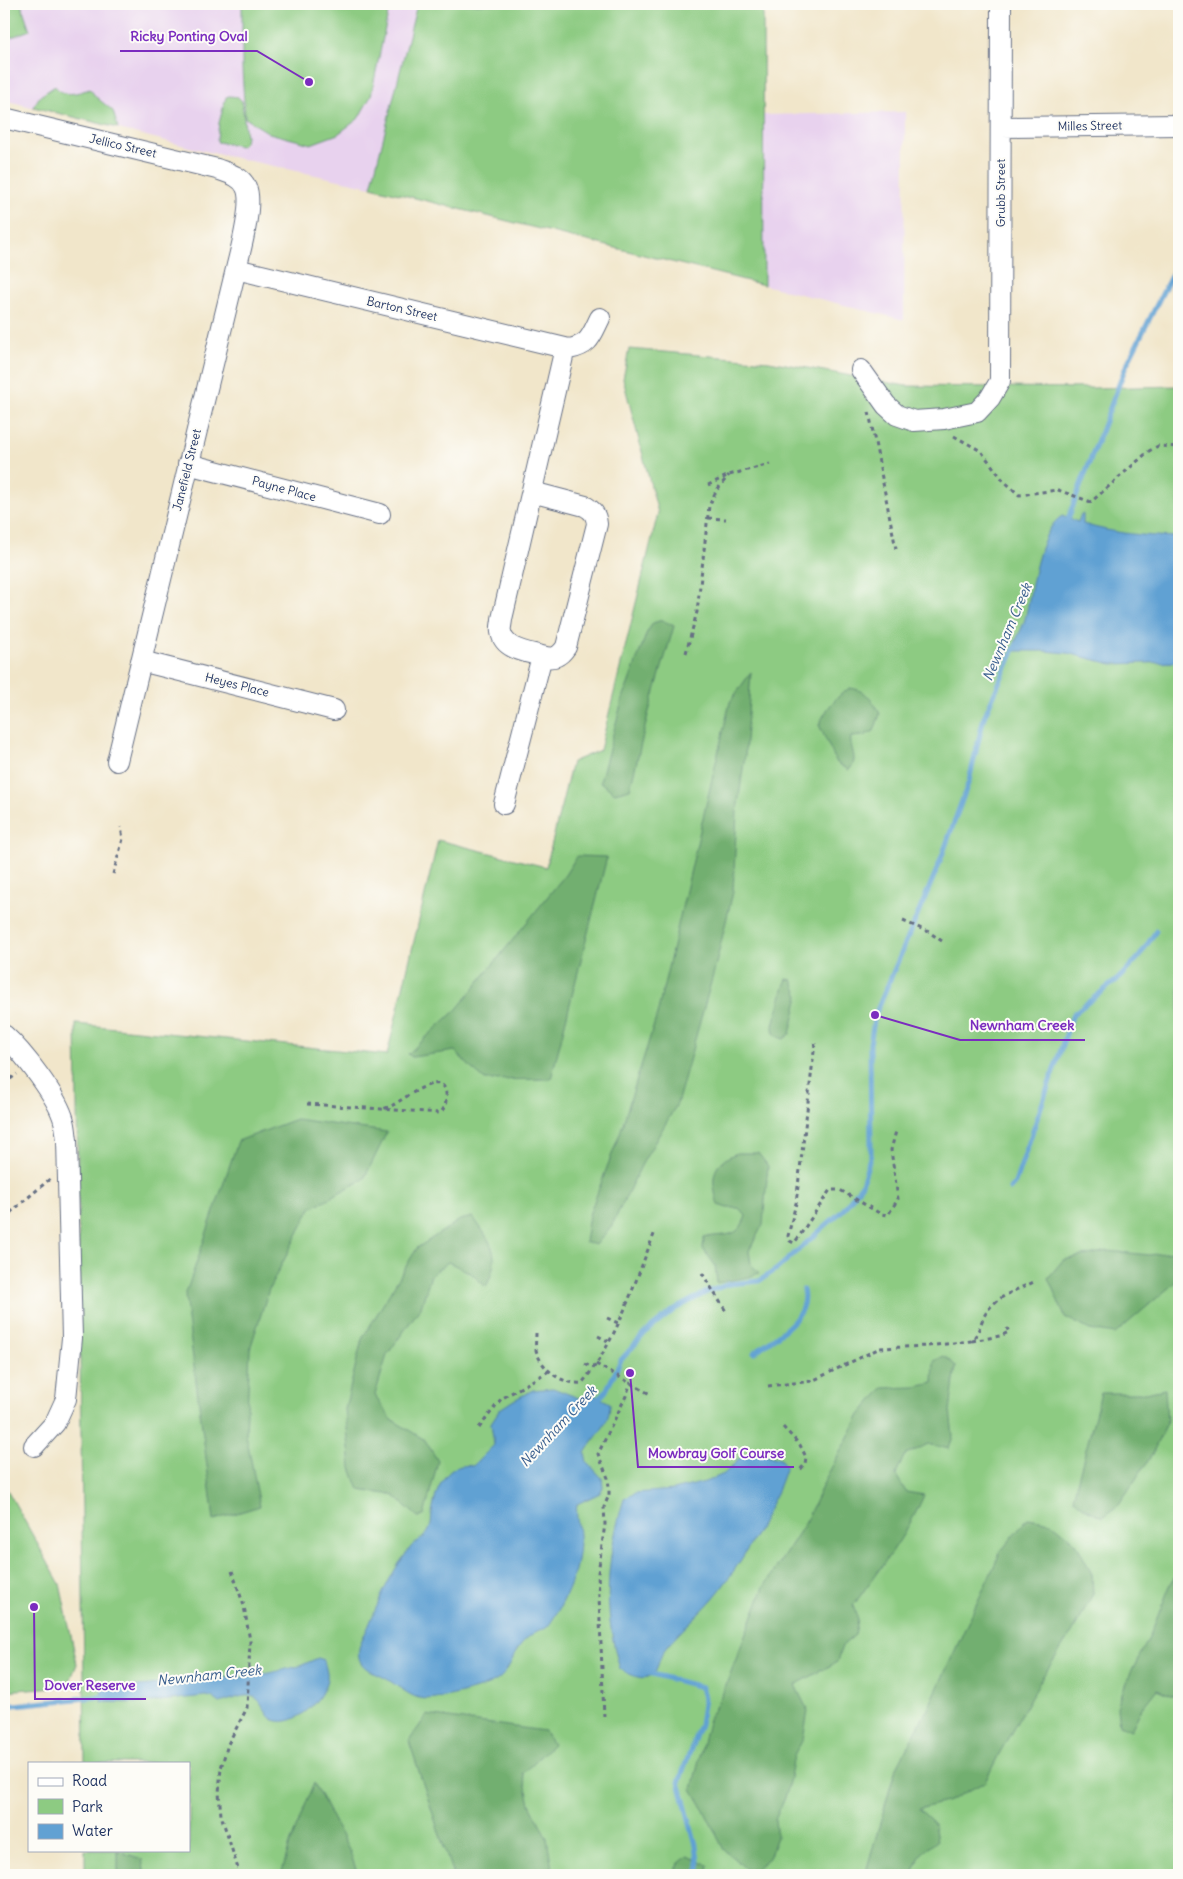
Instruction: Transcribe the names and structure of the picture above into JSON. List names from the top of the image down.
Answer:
{
  "streets": {
    "street": [
      "Milles Street",
      "Jellico Street",
      "Grubb Street",
      "Barton Street",
      "Janefield Street",
      "Payne Place",
      "Heyes Place"
    ]
  },
  "crossings": [
    ["Milles Street", "Grubb Street"],
    ["Jellico Street", "Janefield Street"],
    ["Barton Street", "Janefield Street"],
    ["Janefield Street", "Payne Place"],
    ["Janefield Street", "Heyes Place"]
  ],
  "water": ["Newnham Creek"],
  "places": [
    "Ricky Ponting Oval",
    "Newnham Creek",
    "Mowbray Golf Course",
    "Dover Reserve"
  ],
  "legend": ["Road", "Park", "Water"]
}
